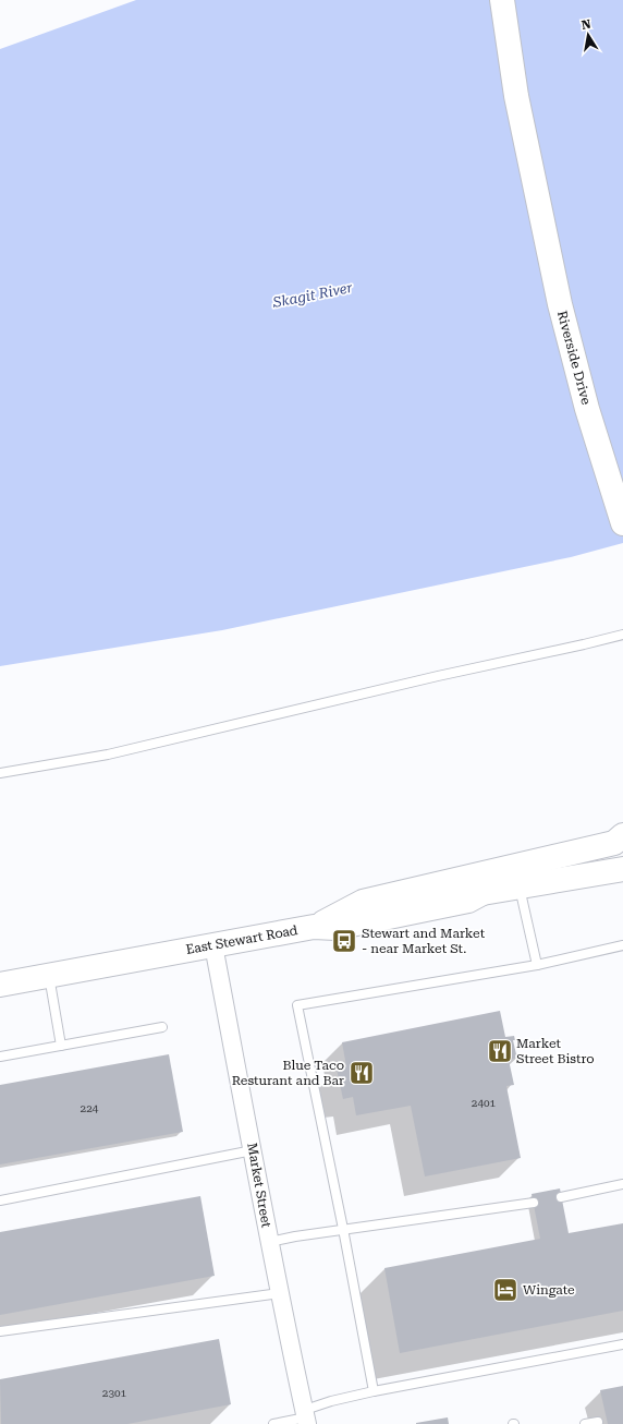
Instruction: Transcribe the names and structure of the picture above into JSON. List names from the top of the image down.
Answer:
{
  "streets": {
    "main road": ["Riverside Drive", "East Stewart Road"],
    "street": ["Market Street"]
  },
  "crossings": [
    ["East Stewart Road", "Market Street"]
  ],
  "water": ["Skagit River"],
  "places": {
    "bus stop": ["Stewart and Market - near Market St."],
    "restaurant": ["Market Street Bistro", "Blue Taco Resturant and Bar"],
    "hotel": ["Wingate"]
  },
  "house_numbers": ["2401", "224", "2301"],
  "north": "top"
}
